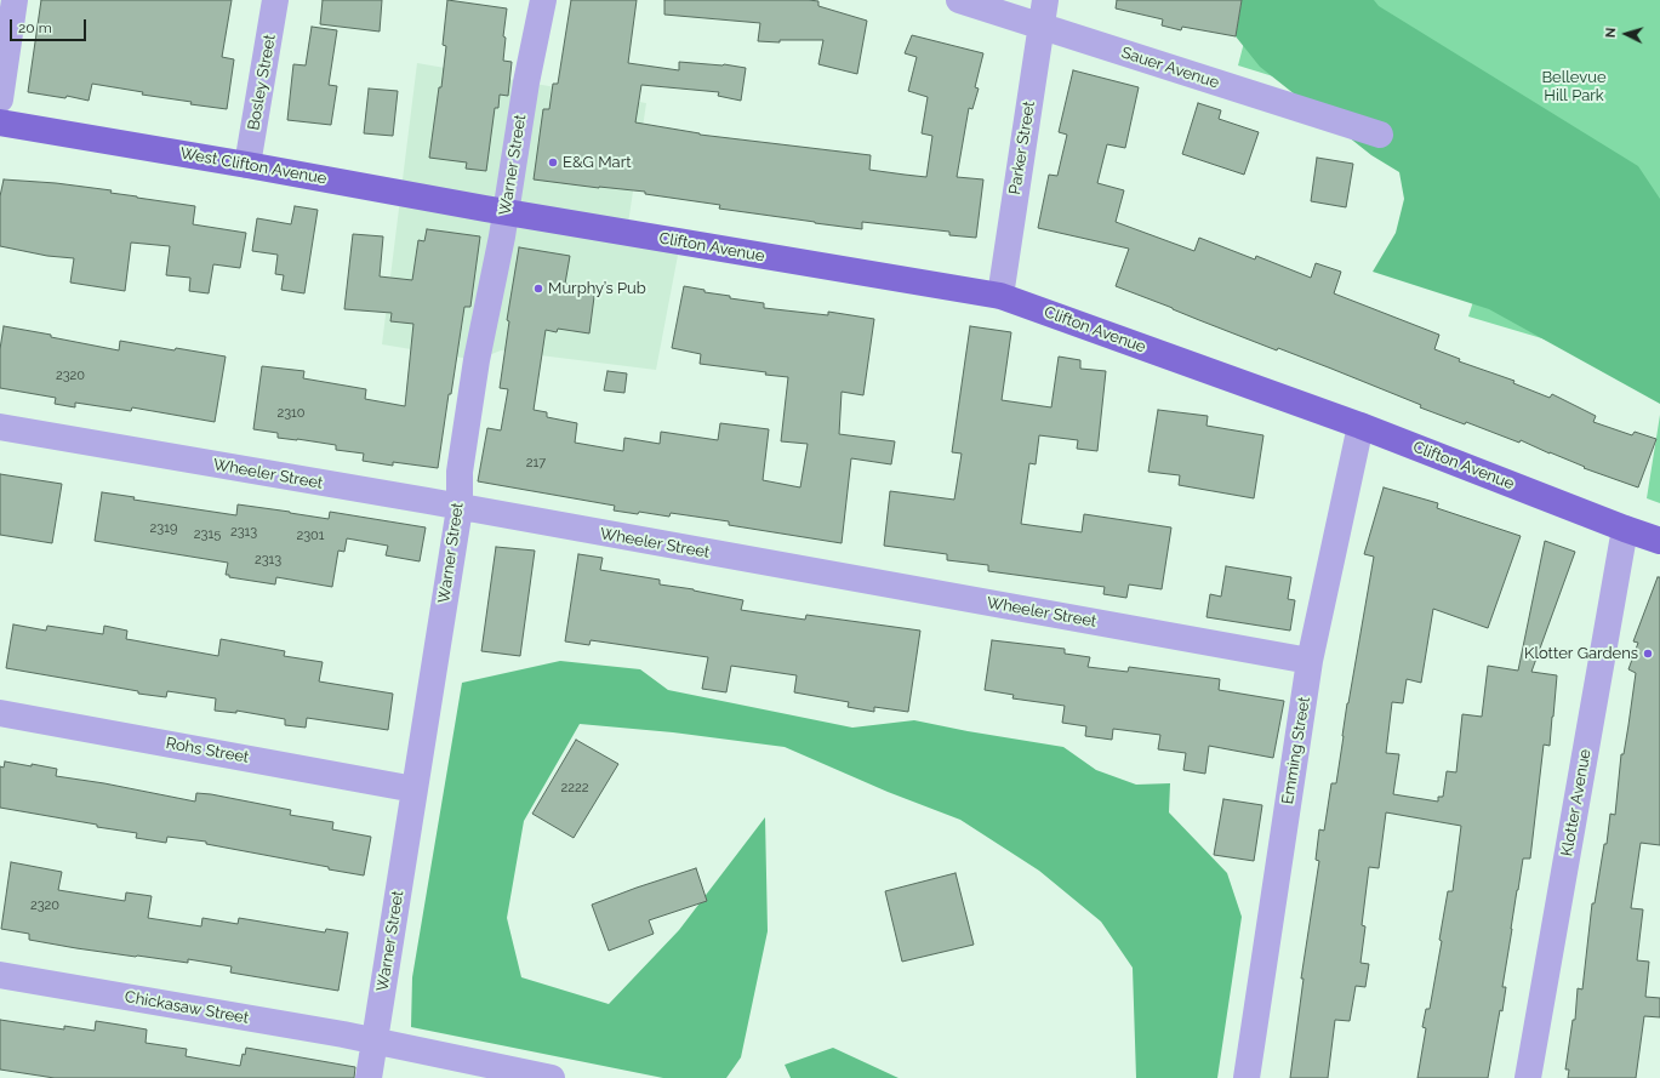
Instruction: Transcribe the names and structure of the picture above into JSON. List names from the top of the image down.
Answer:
{
  "streets": {
    "main road": ["West Clifton Avenue", "Clifton Avenue"],
    "street": [
      "Sauer Avenue",
      "Bosley Street",
      "Parker Street",
      "Warner Street",
      "Wheeler Street",
      "Rohs Street",
      "Emming Street",
      "Klotter Avenue",
      "Chickasaw Street"
    ]
  },
  "crossings": [
    ["Sauer Avenue", "Parker Street"],
    ["Bosley Street", "West Clifton Avenue"],
    ["Parker Street", "Clifton Avenue"],
    ["Warner Street", "West Clifton Avenue"],
    ["Warner Street", "Clifton Avenue"],
    ["Warner Street", "Wheeler Street"],
    ["Warner Street", "Rohs Street"],
    ["Warner Street", "Chickasaw Street"],
    ["West Clifton Avenue", "Clifton Avenue"],
    ["Clifton Avenue", "Emming Street"],
    ["Clifton Avenue", "Klotter Avenue"],
    ["Wheeler Street", "Emming Street"]
  ],
  "parks": ["Bellevue Hill Park"],
  "places": ["E&G Mart", "Murphy’s Pub", "Klotter Gardens"],
  "house_numbers": [
    "2320",
    "2310",
    "217",
    "2319",
    "2313",
    "2315",
    "2301",
    "2313",
    "2222",
    "2320"
  ],
  "scale_bar": "20 m",
  "north": "left"
}
